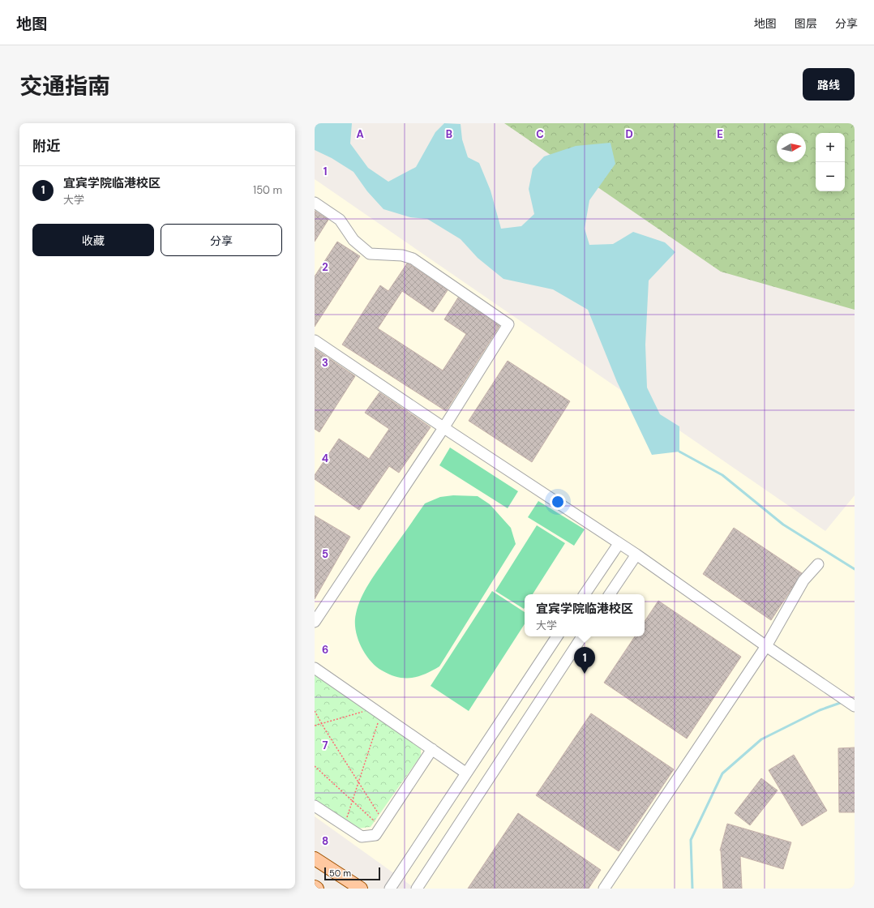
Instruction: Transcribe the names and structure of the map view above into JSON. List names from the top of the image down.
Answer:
{
  "scale_bar": "50 m",
  "north": "right",
  "page": {
    "header": "地图",
    "nav": ["地图", "图层", "分享"],
    "title": "交通指南",
    "buttons": [
      "路线",
      ["收藏", "分享"]
    ],
    "heading": "附近",
    "map_buttons": ["+", "−"],
    "list": [
      {
        "mark": "1",
        "name": "宜宾学院临港校区",
        "note": "大学",
        "value": "150 m"
      }
    ],
    "popup": ["宜宾学院临港校区", "大学"],
    "pins": "1",
    "scale": "50 m"
  },
  "grid": {
    "columns": [
      "A",
      "B",
      "C",
      "D",
      "E"
    ],
    "rows": [
      "1",
      "2",
      "3",
      "4",
      "5",
      "6",
      "7",
      "8"
    ]
  }
}
